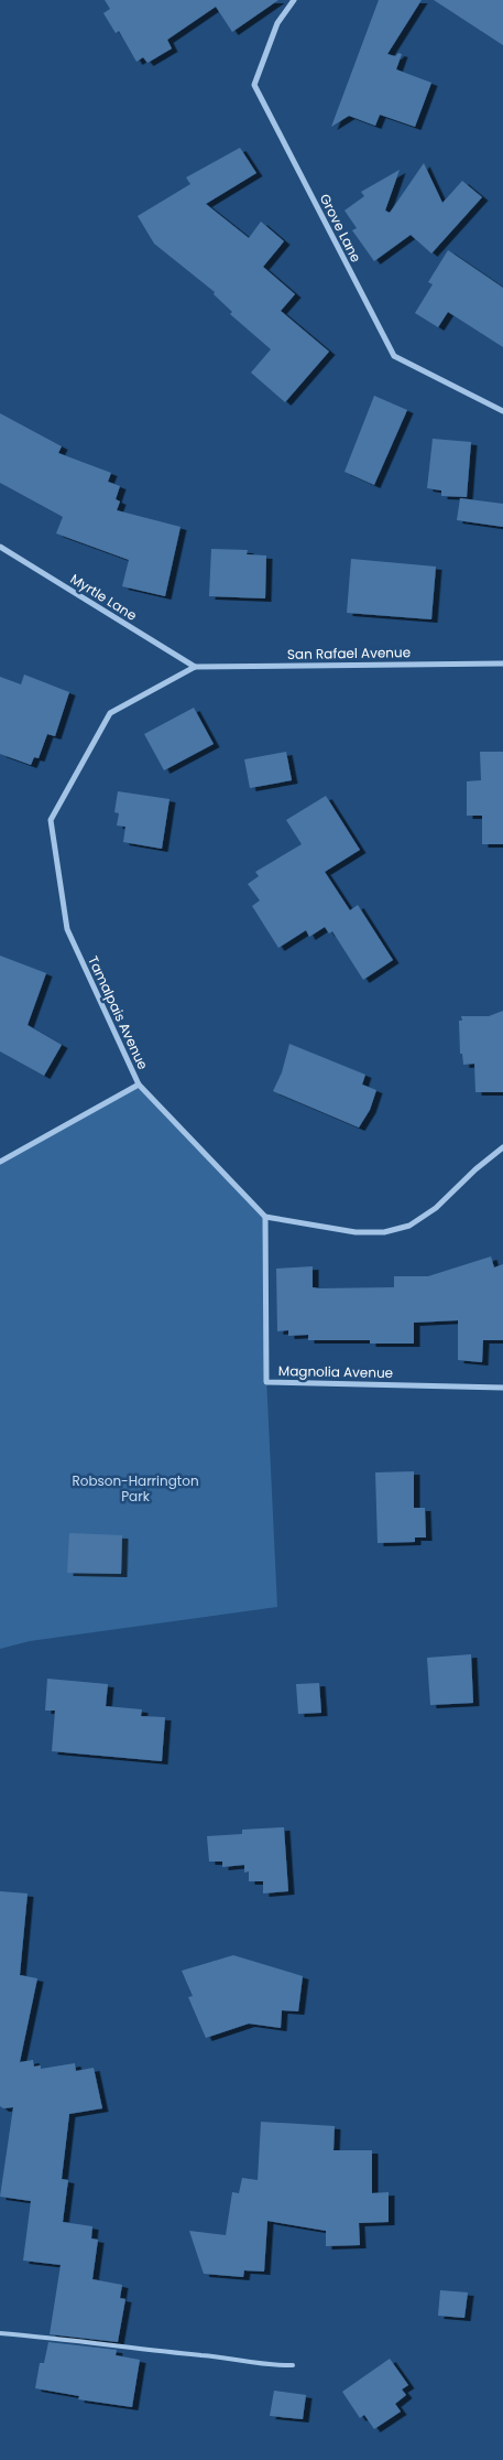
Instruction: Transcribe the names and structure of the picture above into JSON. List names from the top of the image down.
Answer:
{
  "streets": {
    "street": [
      "Grove Lane",
      "Myrtle Lane",
      "San Rafael Avenue",
      "Tamalpais Avenue",
      "Magnolia Avenue"
    ]
  },
  "crossings": [
    ["Myrtle Lane", "San Rafael Avenue"],
    ["Myrtle Lane", "Tamalpais Avenue"],
    ["San Rafael Avenue", "Tamalpais Avenue"],
    ["Tamalpais Avenue", "Magnolia Avenue"]
  ],
  "parks": ["Robson-Harrington Park"]
}
